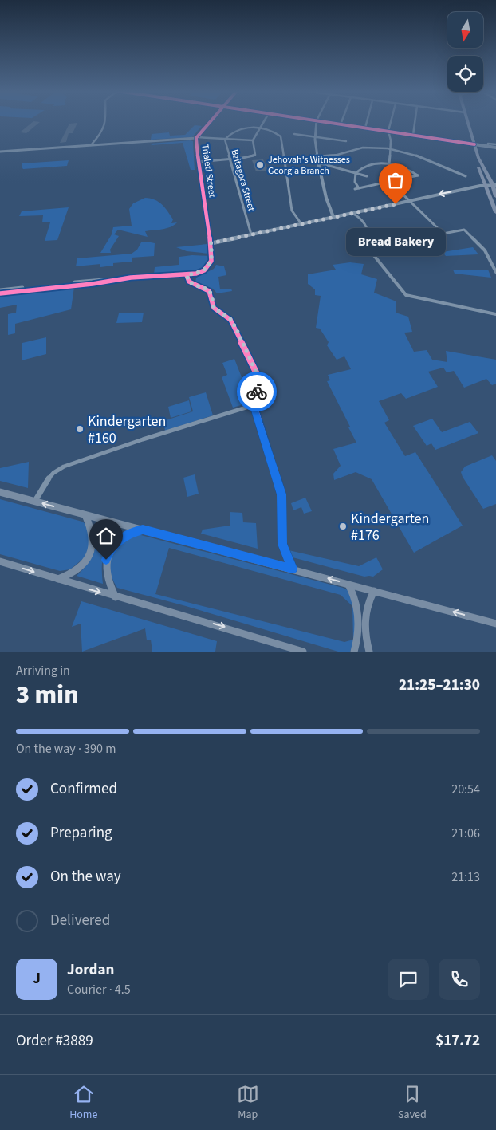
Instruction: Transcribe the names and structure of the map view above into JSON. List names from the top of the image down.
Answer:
{
  "streets": {
    "street": ["Trialeti Street", "Bzitagora Street"]
  },
  "places": [
    "Jehovah's Witnesses Georgia Branch",
    "Bread Bakery",
    "Kindergarten #160",
    "Kindergarten #176"
  ],
  "north": "bottom",
  "page": {
    "bubble": "Bread Bakery",
    "heading": ["3 min", "Arriving in", "21:25–21:30"],
    "panel": [
      "Jordan",
      "Courier · 4.5",
      "Order #3889",
      "$17.72"
    ],
    "bar": "On the way · 390 m",
    "list": [
      ["Confirmed", "20:54"],
      ["Preparing", "21:06"],
      ["On the way", "21:13"],
      "Delivered"
    ],
    "round": "J",
    "tabs": ["Home", "Map", "Saved"]
  }
}
